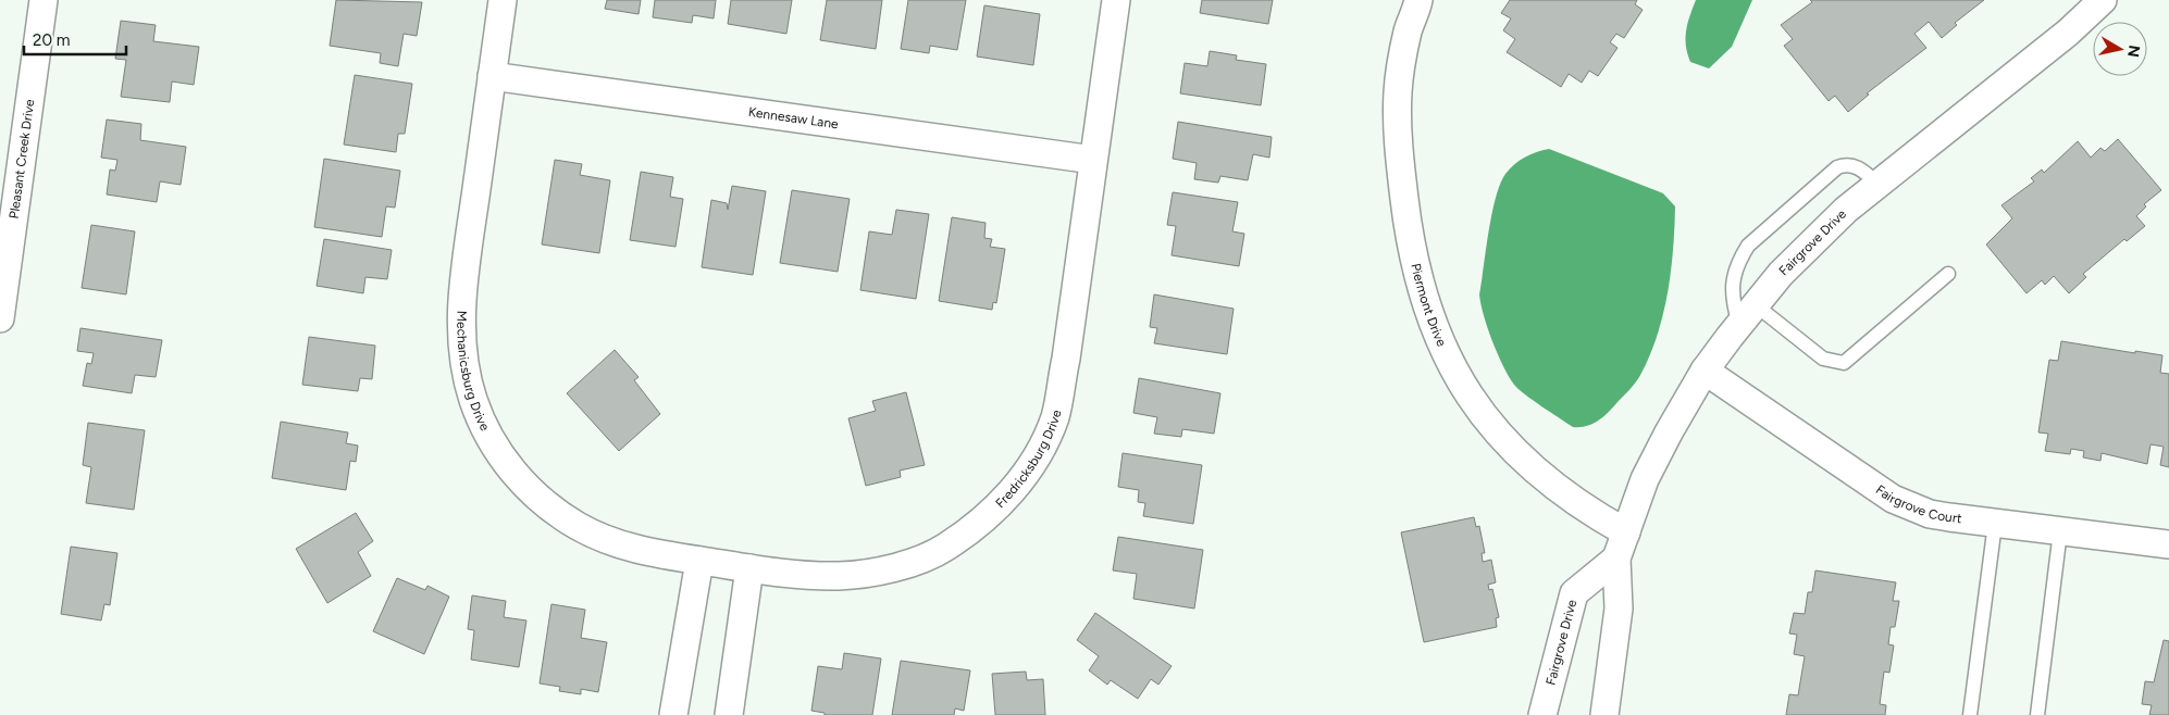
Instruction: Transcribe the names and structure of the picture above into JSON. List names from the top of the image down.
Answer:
{
  "streets": {
    "street": [
      "Kennesaw Lane",
      "Pleasant Creek Drive",
      "Fairgrove Drive",
      "Piermont Drive",
      "Mechanicsburg Drive",
      "Fredricksburg Drive",
      "Fairgrove Court"
    ]
  },
  "crossings": [
    ["Kennesaw Lane", "Mechanicsburg Drive"],
    ["Kennesaw Lane", "Fredricksburg Drive"],
    ["Fairgrove Drive", "Piermont Drive"],
    ["Fairgrove Drive", "Fairgrove Court"],
    ["Mechanicsburg Drive", "Fredricksburg Drive"]
  ],
  "scale_bar": "20 m",
  "north": "right"
}
